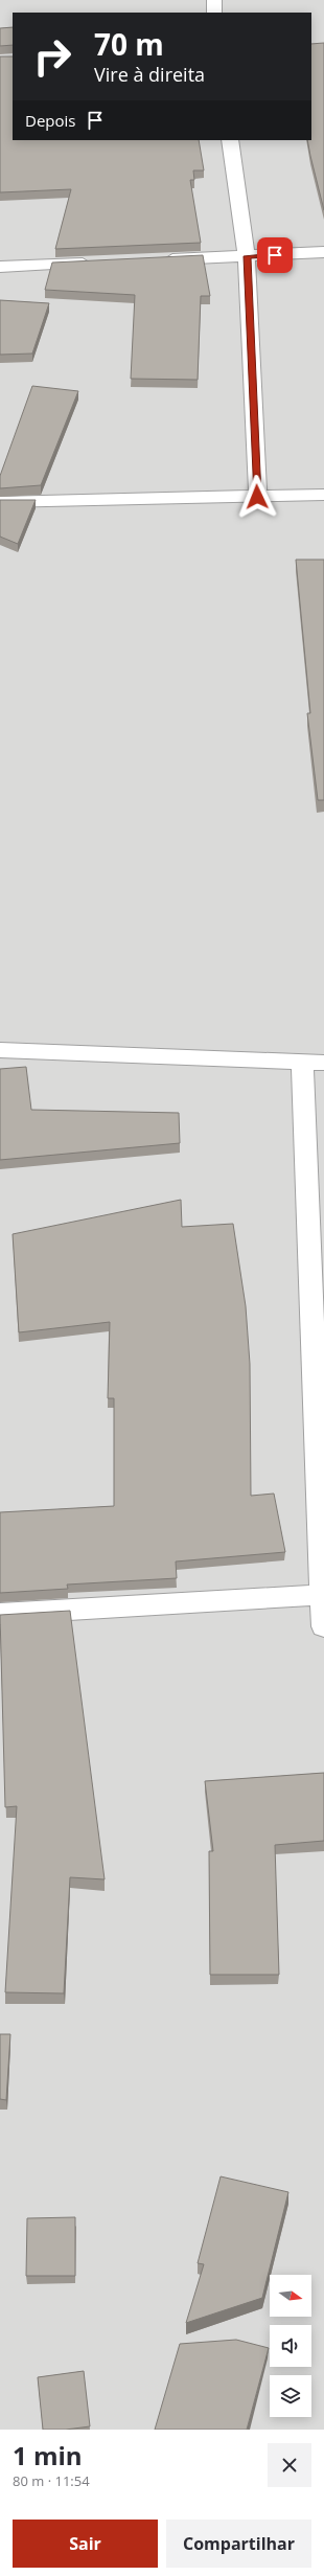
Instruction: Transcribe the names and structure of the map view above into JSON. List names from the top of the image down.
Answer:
{
  "north": "right",
  "page": {
    "turn": ["70 m", "Vire à direita"],
    "then": "Depois",
    "heading": ["1 min", "80 m · 11:54"],
    "buttons": ["Sair", "Compartilhar"]
  }
}
